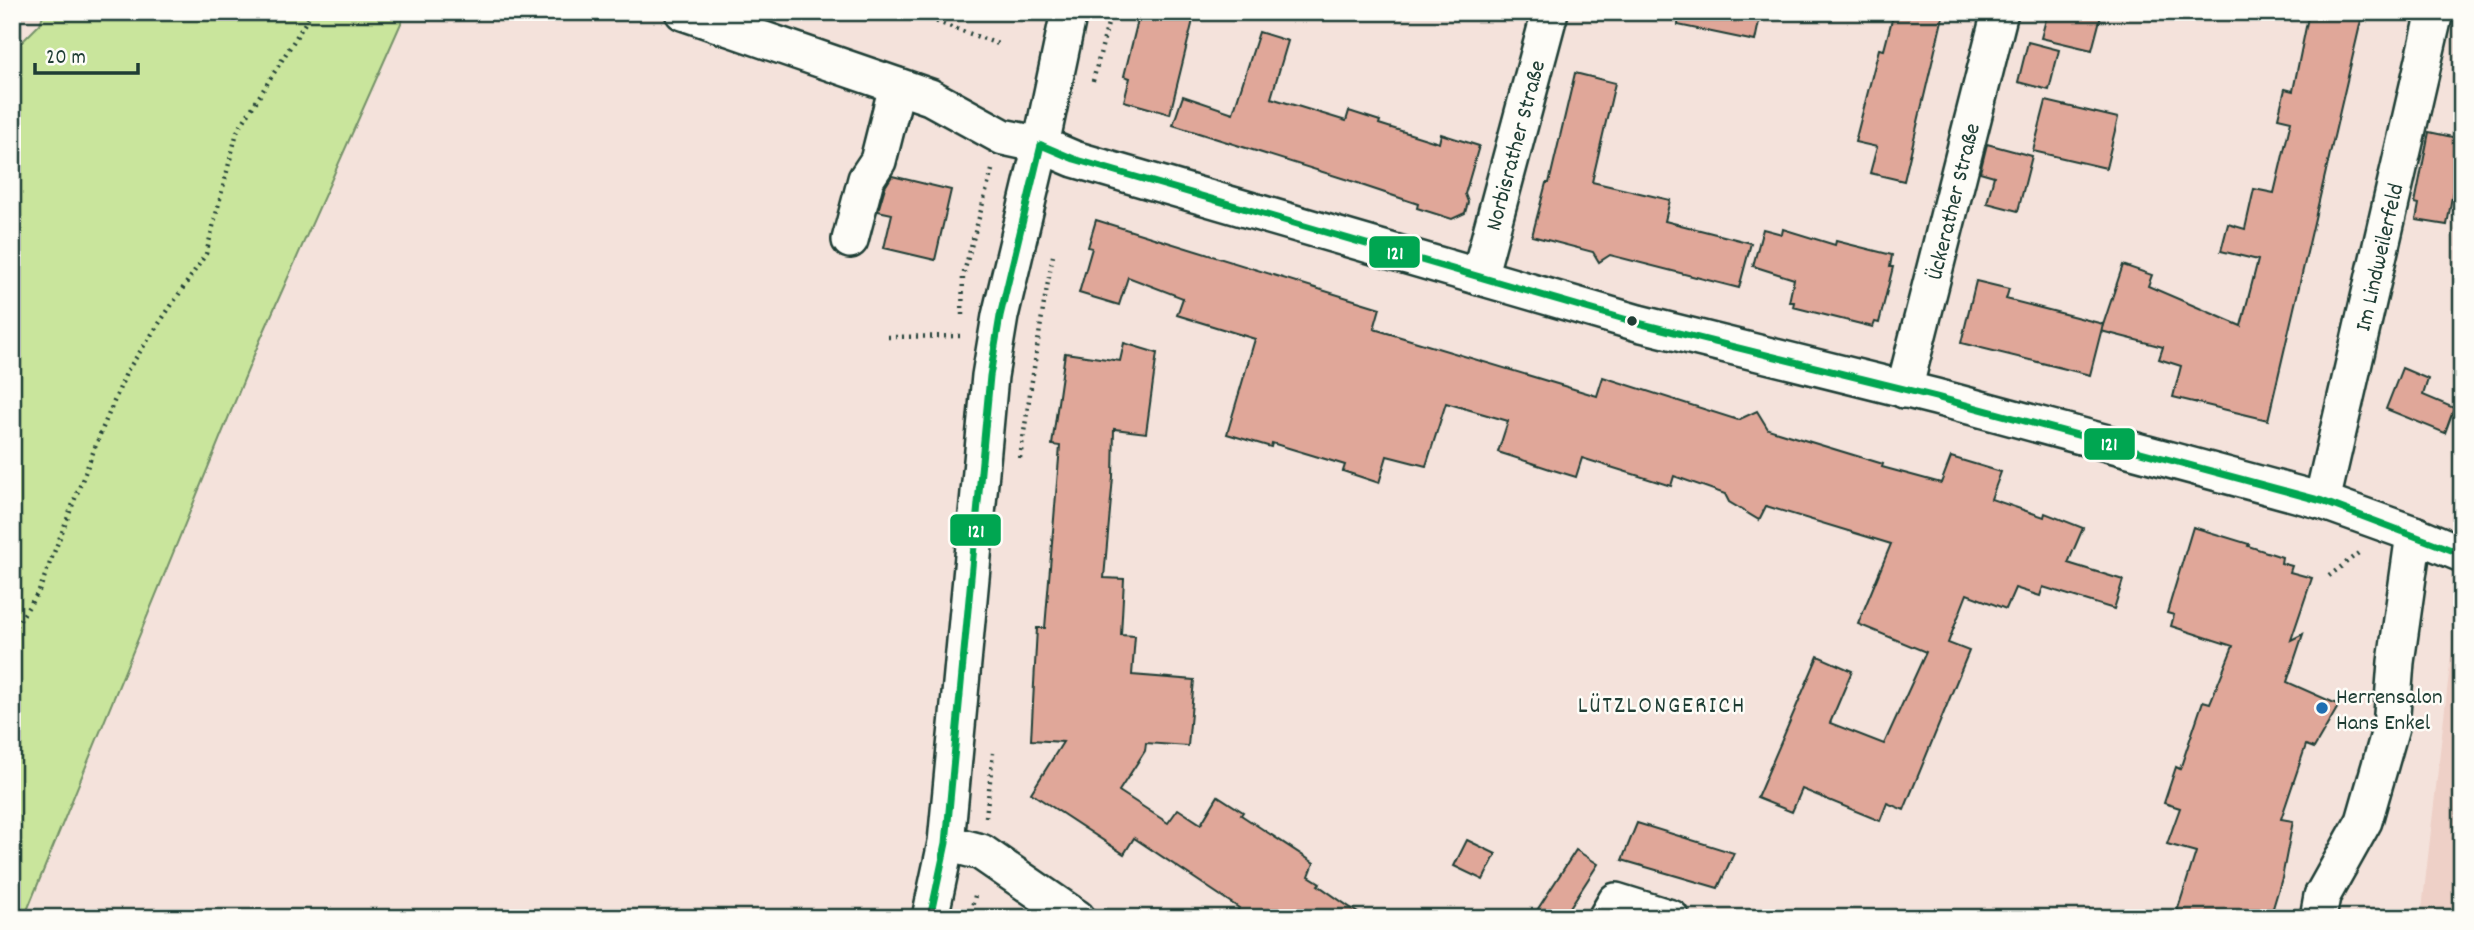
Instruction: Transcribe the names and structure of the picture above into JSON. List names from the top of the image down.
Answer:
{
  "streets": {
    "street": ["Norbisrather Straße", "Ückerather Straße", "Im Lindweilerfeld"]
  },
  "districts": ["LÜTZLONGERICH"],
  "places": ["Herrensalon Hans Enkel"],
  "lines": ["transit line 121"],
  "scale_bar": "20 m"
}
